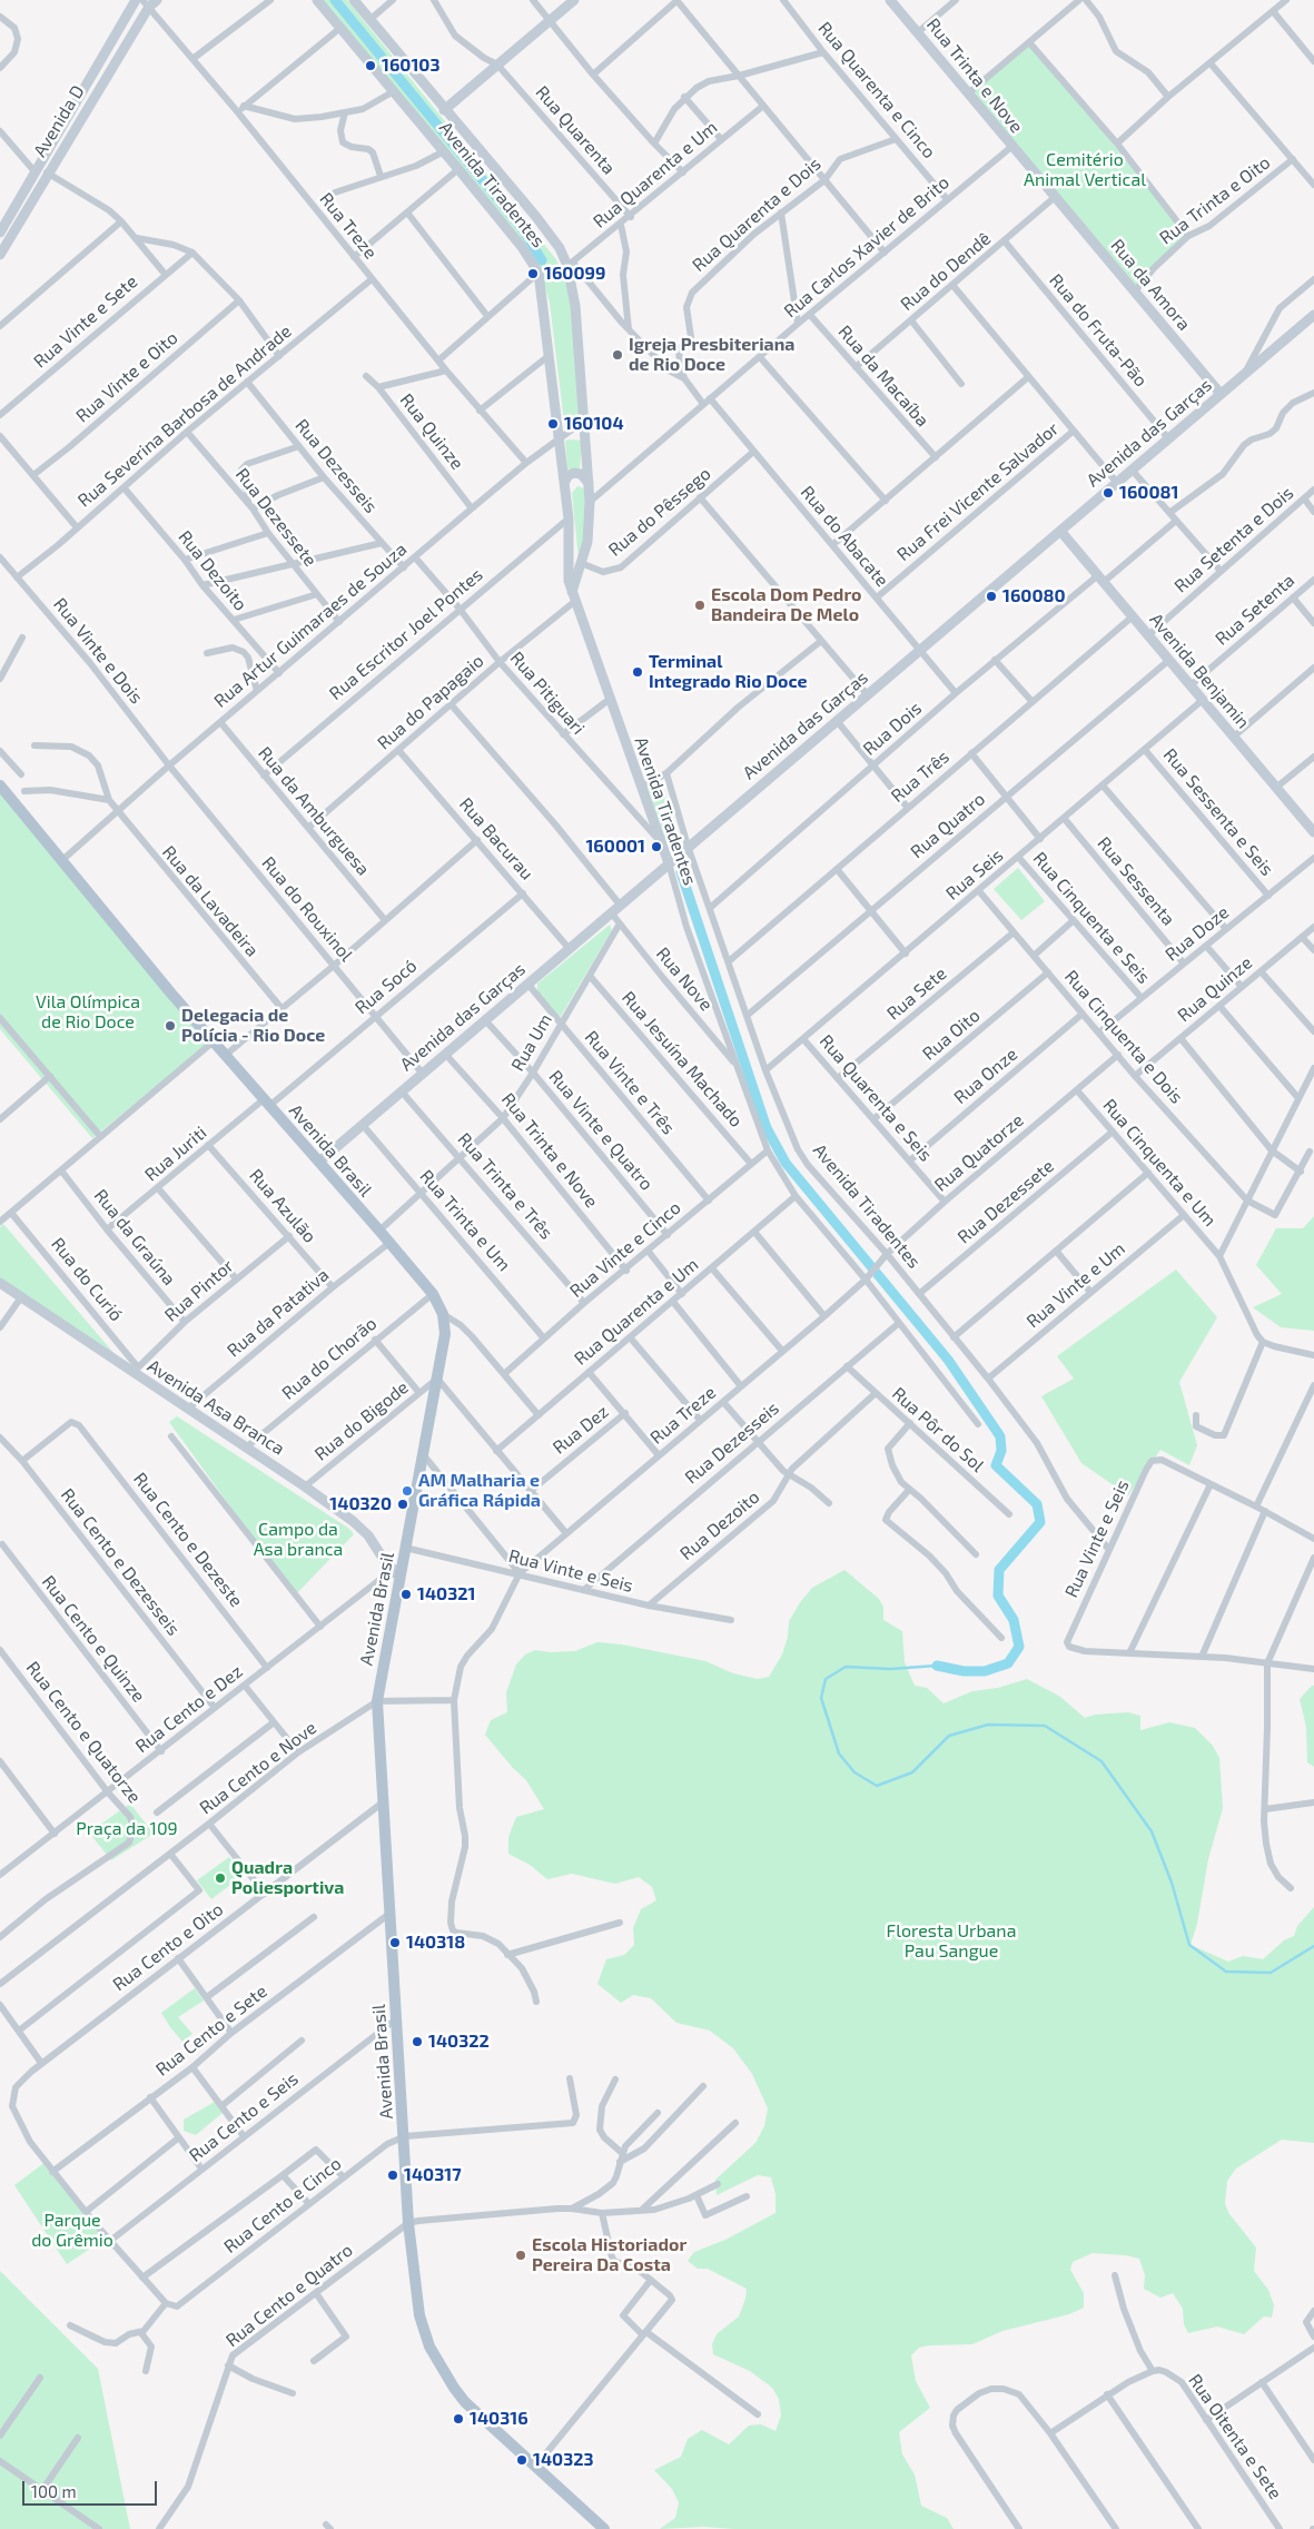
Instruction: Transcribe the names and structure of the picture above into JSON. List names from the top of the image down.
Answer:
{
  "streets": {
    "main road": ["Avenida Brasil"],
    "street": [
      "Rua Trinta e Nove",
      "Rua Quarenta e Cinco",
      "Avenida D",
      "Rua Quarenta",
      "Rua Quarenta e Um",
      "Avenida Tiradentes",
      "Rua Trinta e Oito",
      "Rua Quarenta e Dois",
      "Rua Treze",
      "Rua Carlos Xavier de Brito",
      "Rua do Dendê",
      "Rua da Amora",
      "Rua Vinte e Sete",
      "Rua do Fruta-Pão",
      "Rua da Macaíba",
      "Rua Vinte e Oito",
      "Rua Severina Barbosa de Andrade",
      "Rua Quinze",
      "Avenida das Garças",
      "Rua Dezesseis",
      "Rua Frei Vicente Salvador",
      "Rua do Pêssego",
      "Rua Dezessete",
      "Rua do Abacate",
      "Rua Setenta e Dois",
      "Rua Dezoito",
      "Rua Setenta",
      "Rua Artur Guimaraes de Souza",
      "Rua Escritor Joel Pontes",
      "Rua Vinte e Dois",
      "Avenida Benjamin",
      "Rua Pitiguari",
      "Rua do Papagaio",
      "Rua Dois",
      "Rua Três",
      "Rua da Amburguesa",
      "Rua Sessenta e Seis",
      "Rua Quatro",
      "Rua Bacurau",
      "Rua Seis",
      "Rua Sessenta",
      "Rua da Lavadeira",
      "Rua do Rouxinol",
      "Rua Cinquenta e Seis",
      "Rua Doze",
      "Rua Nove",
      "Rua Socó",
      "Rua Sete",
      "Rua Oito",
      "Rua Cinquenta e Dois",
      "Rua Um",
      "Rua Jesuína Machado",
      "Rua Onze",
      "Rua Vinte e Três",
      "Rua Quarenta e Seis",
      "Rua Vinte e Quatro",
      "Rua Quatorze",
      "Rua Juriti",
      "Rua Cinquenta e Um",
      "Rua Trinta e Três",
      "Rua Azulão",
      "Rua Trinta e Um",
      "Rua da Graúna",
      "Rua Vinte e Cinco",
      "Rua do Curió",
      "Rua Vinte e Um",
      "Rua Pintor",
      "Rua da Patativa",
      "Rua do Chorão",
      "Avenida Asa Branca",
      "Rua do Bigode",
      "Rua Dez",
      "Rua Pôr do Sol",
      "Rua Vinte e Seis",
      "Rua Cento e Dezeste",
      "Rua Cento e Dezesseis",
      "Rua Cento e Quinze",
      "Rua Cento e Dez",
      "Rua Cento e Quatorze",
      "Rua Cento e Nove",
      "Rua Cento e Oito",
      "Rua Cento e Sete",
      "Rua Cento e Seis",
      "Rua Cento e Cinco",
      "Rua Cento e Quatro",
      "Rua Oitenta e Sete"
    ]
  },
  "crossings": [
    ["Rua Trinta e Nove", "Rua Carlos Xavier de Brito"],
    ["Rua Trinta e Nove", "Rua do Dendê"],
    ["Rua Trinta e Nove", "Rua da Amora"],
    ["Rua Trinta e Nove", "Avenida das Garças"],
    ["Rua Trinta e Nove", "Rua Um"],
    ["Rua Trinta e Nove", "Rua Vinte e Cinco"],
    ["Rua Quarenta e Cinco", "Rua Quarenta e Dois"],
    ["Rua Quarenta e Cinco", "Rua Carlos Xavier de Brito"],
    ["Avenida D", "Rua Treze"],
    ["Rua Quarenta", "Rua Quarenta e Um"],
    ["Rua Quarenta e Um", "Avenida Tiradentes"],
    ["Avenida Tiradentes", "Rua Treze"],
    ["Avenida Tiradentes", "Rua Carlos Xavier de Brito"],
    ["Avenida Tiradentes", "Avenida das Garças"],
    ["Avenida Tiradentes", "Rua Dezesseis"],
    ["Avenida Tiradentes", "Rua do Pêssego"],
    ["Avenida Tiradentes", "Rua Dezessete"],
    ["Avenida Tiradentes", "Rua Artur Guimaraes de Souza"],
    ["Avenida Tiradentes", "Rua Escritor Joel Pontes"],
    ["Avenida Tiradentes", "Rua Pitiguari"],
    ["Avenida Tiradentes", "Rua do Papagaio"],
    ["Avenida Tiradentes", "Rua Dois"],
    ["Avenida Tiradentes", "Rua Três"],
    ["Avenida Tiradentes", "Rua Quatro"],
    ["Avenida Tiradentes", "Rua Seis"],
    ["Avenida Tiradentes", "Rua Nove"],
    ["Avenida Tiradentes", "Rua Quatorze"],
    ["Avenida Tiradentes", "Rua Vinte e Cinco"],
    ["Avenida Tiradentes", "Rua Vinte e Um"],
    ["Avenida Tiradentes", "Rua Vinte e Seis"],
    ["Rua Trinta e Oito", "Rua da Amora"],
    ["Rua Quarenta e Dois", "Rua do Abacate"],
    ["Rua Treze", "Rua Severina Barbosa de Andrade"],
    ["Rua Treze", "Rua Artur Guimaraes de Souza"],
    ["Rua Treze", "Rua Quatorze"],
    ["Rua Treze", "Rua Vinte e Seis"],
    ["Rua Carlos Xavier de Brito", "Rua da Macaíba"],
    ["Rua Carlos Xavier de Brito", "Rua do Abacate"],
    ["Rua do Dendê", "Rua da Amora"],
    ["Rua do Dendê", "Rua do Fruta-Pão"],
    ["Rua do Dendê", "Rua da Macaíba"],
    ["Rua da Amora", "Avenida das Garças"],
    ["Rua do Fruta-Pão", "Avenida das Garças"],
    ["Rua Severina Barbosa de Andrade", "Rua Dezesseis"],
    ["Rua Severina Barbosa de Andrade", "Rua Dezessete"],
    ["Rua Severina Barbosa de Andrade", "Rua Dezoito"],
    ["Rua Severina Barbosa de Andrade", "Rua Vinte e Dois"],
    ["Rua Quinze", "Rua Artur Guimaraes de Souza"],
    ["Rua Quinze", "Rua Cinquenta e Dois"],
    ["Avenida das Garças", "Rua do Abacate"],
    ["Avenida das Garças", "Avenida Benjamin"],
    ["Avenida das Garças", "Rua Bacurau"],
    ["Avenida das Garças", "Rua do Rouxinol"],
    ["Avenida das Garças", "Rua Nove"],
    ["Avenida das Garças", "Rua Vinte e Três"],
    ["Avenida das Garças", "Rua Vinte e Quatro"],
    ["Avenida das Garças", "Avenida Brasil"],
    ["Avenida das Garças", "Rua Trinta e Três"],
    ["Avenida das Garças", "Rua Trinta e Um"],
    ["Rua Dezesseis", "Rua Artur Guimaraes de Souza"],
    ["Rua Dezesseis", "Rua Pôr do Sol"],
    ["Rua Dezesseis", "Rua Vinte e Seis"],
    ["Rua Frei Vicente Salvador", "Rua do Abacate"],
    ["Rua do Pêssego", "Rua do Abacate"],
    ["Rua Dezessete", "Rua Artur Guimaraes de Souza"],
    ["Rua Dezessete", "Rua Cinquenta e Um"],
    ["Rua do Abacate", "Rua Dois"],
    ["Rua Setenta e Dois", "Avenida Benjamin"],
    ["Rua Dezoito", "Rua Artur Guimaraes de Souza"],
    ["Rua Dezoito", "Rua Pôr do Sol"],
    ["Rua Dezoito", "Rua Vinte e Seis"],
    ["Rua Setenta", "Avenida Benjamin"],
    ["Rua Artur Guimaraes de Souza", "Rua Vinte e Dois"],
    ["Rua Artur Guimaraes de Souza", "Rua Pitiguari"],
    ["Rua Artur Guimaraes de Souza", "Rua da Amburguesa"],
    ["Rua Artur Guimaraes de Souza", "Rua da Lavadeira"],
    ["Rua Artur Guimaraes de Souza", "Rua do Rouxinol"],
    ["Rua Artur Guimaraes de Souza", "Avenida Brasil"],
    ["Rua Escritor Joel Pontes", "Rua Pitiguari"],
    ["Rua Escritor Joel Pontes", "Rua da Amburguesa"],
    ["Rua Vinte e Dois", "Rua do Rouxinol"],
    ["Avenida Benjamin", "Rua Dois"],
    ["Avenida Benjamin", "Rua Três"],
    ["Avenida Benjamin", "Rua Quatro"],
    ["Avenida Benjamin", "Rua Seis"],
    ["Rua Pitiguari", "Rua do Papagaio"],
    ["Rua do Papagaio", "Rua da Amburguesa"],
    ["Rua do Papagaio", "Rua Bacurau"],
    ["Rua Sessenta e Seis", "Rua Seis"],
    ["Rua Sessenta e Seis", "Rua Doze"],
    ["Rua Bacurau", "Rua Socó"],
    ["Rua Seis", "Rua Sessenta"],
    ["Rua Seis", "Rua Cinquenta e Seis"],
    ["Rua Seis", "Rua Cinquenta e Dois"],
    ["Rua Seis", "Rua Quarenta e Seis"],
    ["Rua Sessenta", "Rua Doze"],
    ["Rua do Rouxinol", "Rua Socó"],
    ["Rua Cinquenta e Seis", "Rua Doze"],
    ["Rua Doze", "Rua Cinquenta e Dois"],
    ["Rua Nove", "Rua Um"],
    ["Rua Socó", "Avenida Brasil"],
    ["Rua Socó", "Rua Juriti"],
    ["Rua Sete", "Rua Cinquenta e Dois"],
    ["Rua Sete", "Rua Quarenta e Seis"],
    ["Rua Oito", "Rua Cinquenta e Dois"],
    ["Rua Oito", "Rua Quarenta e Seis"],
    ["Rua Cinquenta e Dois", "Rua Onze"],
    ["Rua Cinquenta e Dois", "Rua Quatorze"],
    ["Rua Um", "Rua Jesuína Machado"],
    ["Rua Um", "Rua Vinte e Três"],
    ["Rua Um", "Rua Vinte e Quatro"],
    ["Rua Um", "Avenida Brasil"],
    ["Rua Um", "Rua Trinta e Três"],
    ["Rua Um", "Rua Trinta e Um"],
    ["Rua Jesuína Machado", "Rua Vinte e Cinco"],
    ["Rua Onze", "Rua Quarenta e Seis"],
    ["Rua Vinte e Três", "Rua Vinte e Cinco"],
    ["Rua Quarenta e Seis", "Rua Quatorze"],
    ["Rua Vinte e Quatro", "Rua Vinte e Cinco"],
    ["Avenida Brasil", "Rua Juriti"],
    ["Avenida Brasil", "Rua da Patativa"],
    ["Avenida Brasil", "Rua do Chorão"],
    ["Avenida Brasil", "Avenida Asa Branca"],
    ["Avenida Brasil", "Rua do Bigode"],
    ["Avenida Brasil", "Rua Vinte e Seis"],
    ["Avenida Brasil", "Rua Cento e Dez"],
    ["Avenida Brasil", "Rua Cento e Nove"],
    ["Avenida Brasil", "Rua Cento e Oito"],
    ["Avenida Brasil", "Rua Cento e Sete"],
    ["Avenida Brasil", "Rua Cento e Seis"],
    ["Avenida Brasil", "Rua Cento e Cinco"],
    ["Avenida Brasil", "Rua Cento e Quatro"],
    ["Rua Quatorze", "Rua Cinquenta e Um"],
    ["Rua Juriti", "Rua Azulão"],
    ["Rua Juriti", "Rua da Graúna"],
    ["Rua Cinquenta e Um", "Rua Vinte e Um"],
    ["Rua Trinta e Três", "Rua Vinte e Cinco"],
    ["Rua Azulão", "Rua Pintor"],
    ["Rua Azulão", "Rua da Patativa"],
    ["Rua Trinta e Um", "Rua Vinte e Cinco"],
    ["Rua da Graúna", "Rua Pintor"],
    ["Rua do Curió", "Rua Pintor"],
    ["Rua do Curió", "Avenida Asa Branca"],
    ["Rua Pintor", "Avenida Asa Branca"],
    ["Rua da Patativa", "Avenida Asa Branca"],
    ["Rua do Chorão", "Avenida Asa Branca"],
    ["Avenida Asa Branca", "Rua do Bigode"],
    ["Avenida Asa Branca", "Rua Cento e Dez"],
    ["Rua Cento e Dezeste", "Rua Cento e Dezesseis"],
    ["Rua Cento e Dezeste", "Rua Cento e Dez"],
    ["Rua Cento e Dezesseis", "Rua Cento e Dez"],
    ["Rua Cento e Quinze", "Rua Cento e Dez"],
    ["Rua Cento e Dez", "Rua Cento e Quatorze"],
    ["Rua Cento e Oito", "Rua Cento e Sete"]
  ],
  "parks": [
    "Cemitério Animal Vertical",
    "Vila Olímpica de Rio Doce",
    "Campo da Asa branca",
    "Praça da 109",
    "Floresta Urbana Pau Sangue",
    "Parque do Grêmio"
  ],
  "places": [
    "160103",
    "160099",
    "Igreja Presbiteriana de Rio Doce",
    "160104",
    "160081",
    "160080",
    "Escola Dom Pedro Bandeira De Melo",
    "Terminal Integrado Rio Doce",
    "160001",
    "Delegacia de Polícia - Rio Doce",
    "AM Malharia e Gráfica Rápida",
    "140320",
    "140321",
    "Quadra Poliesportiva",
    "140318",
    "140322",
    "140317",
    "Escola Historiador Pereira Da Costa",
    "140316",
    "140323"
  ],
  "scale_bar": "100 m"
}
